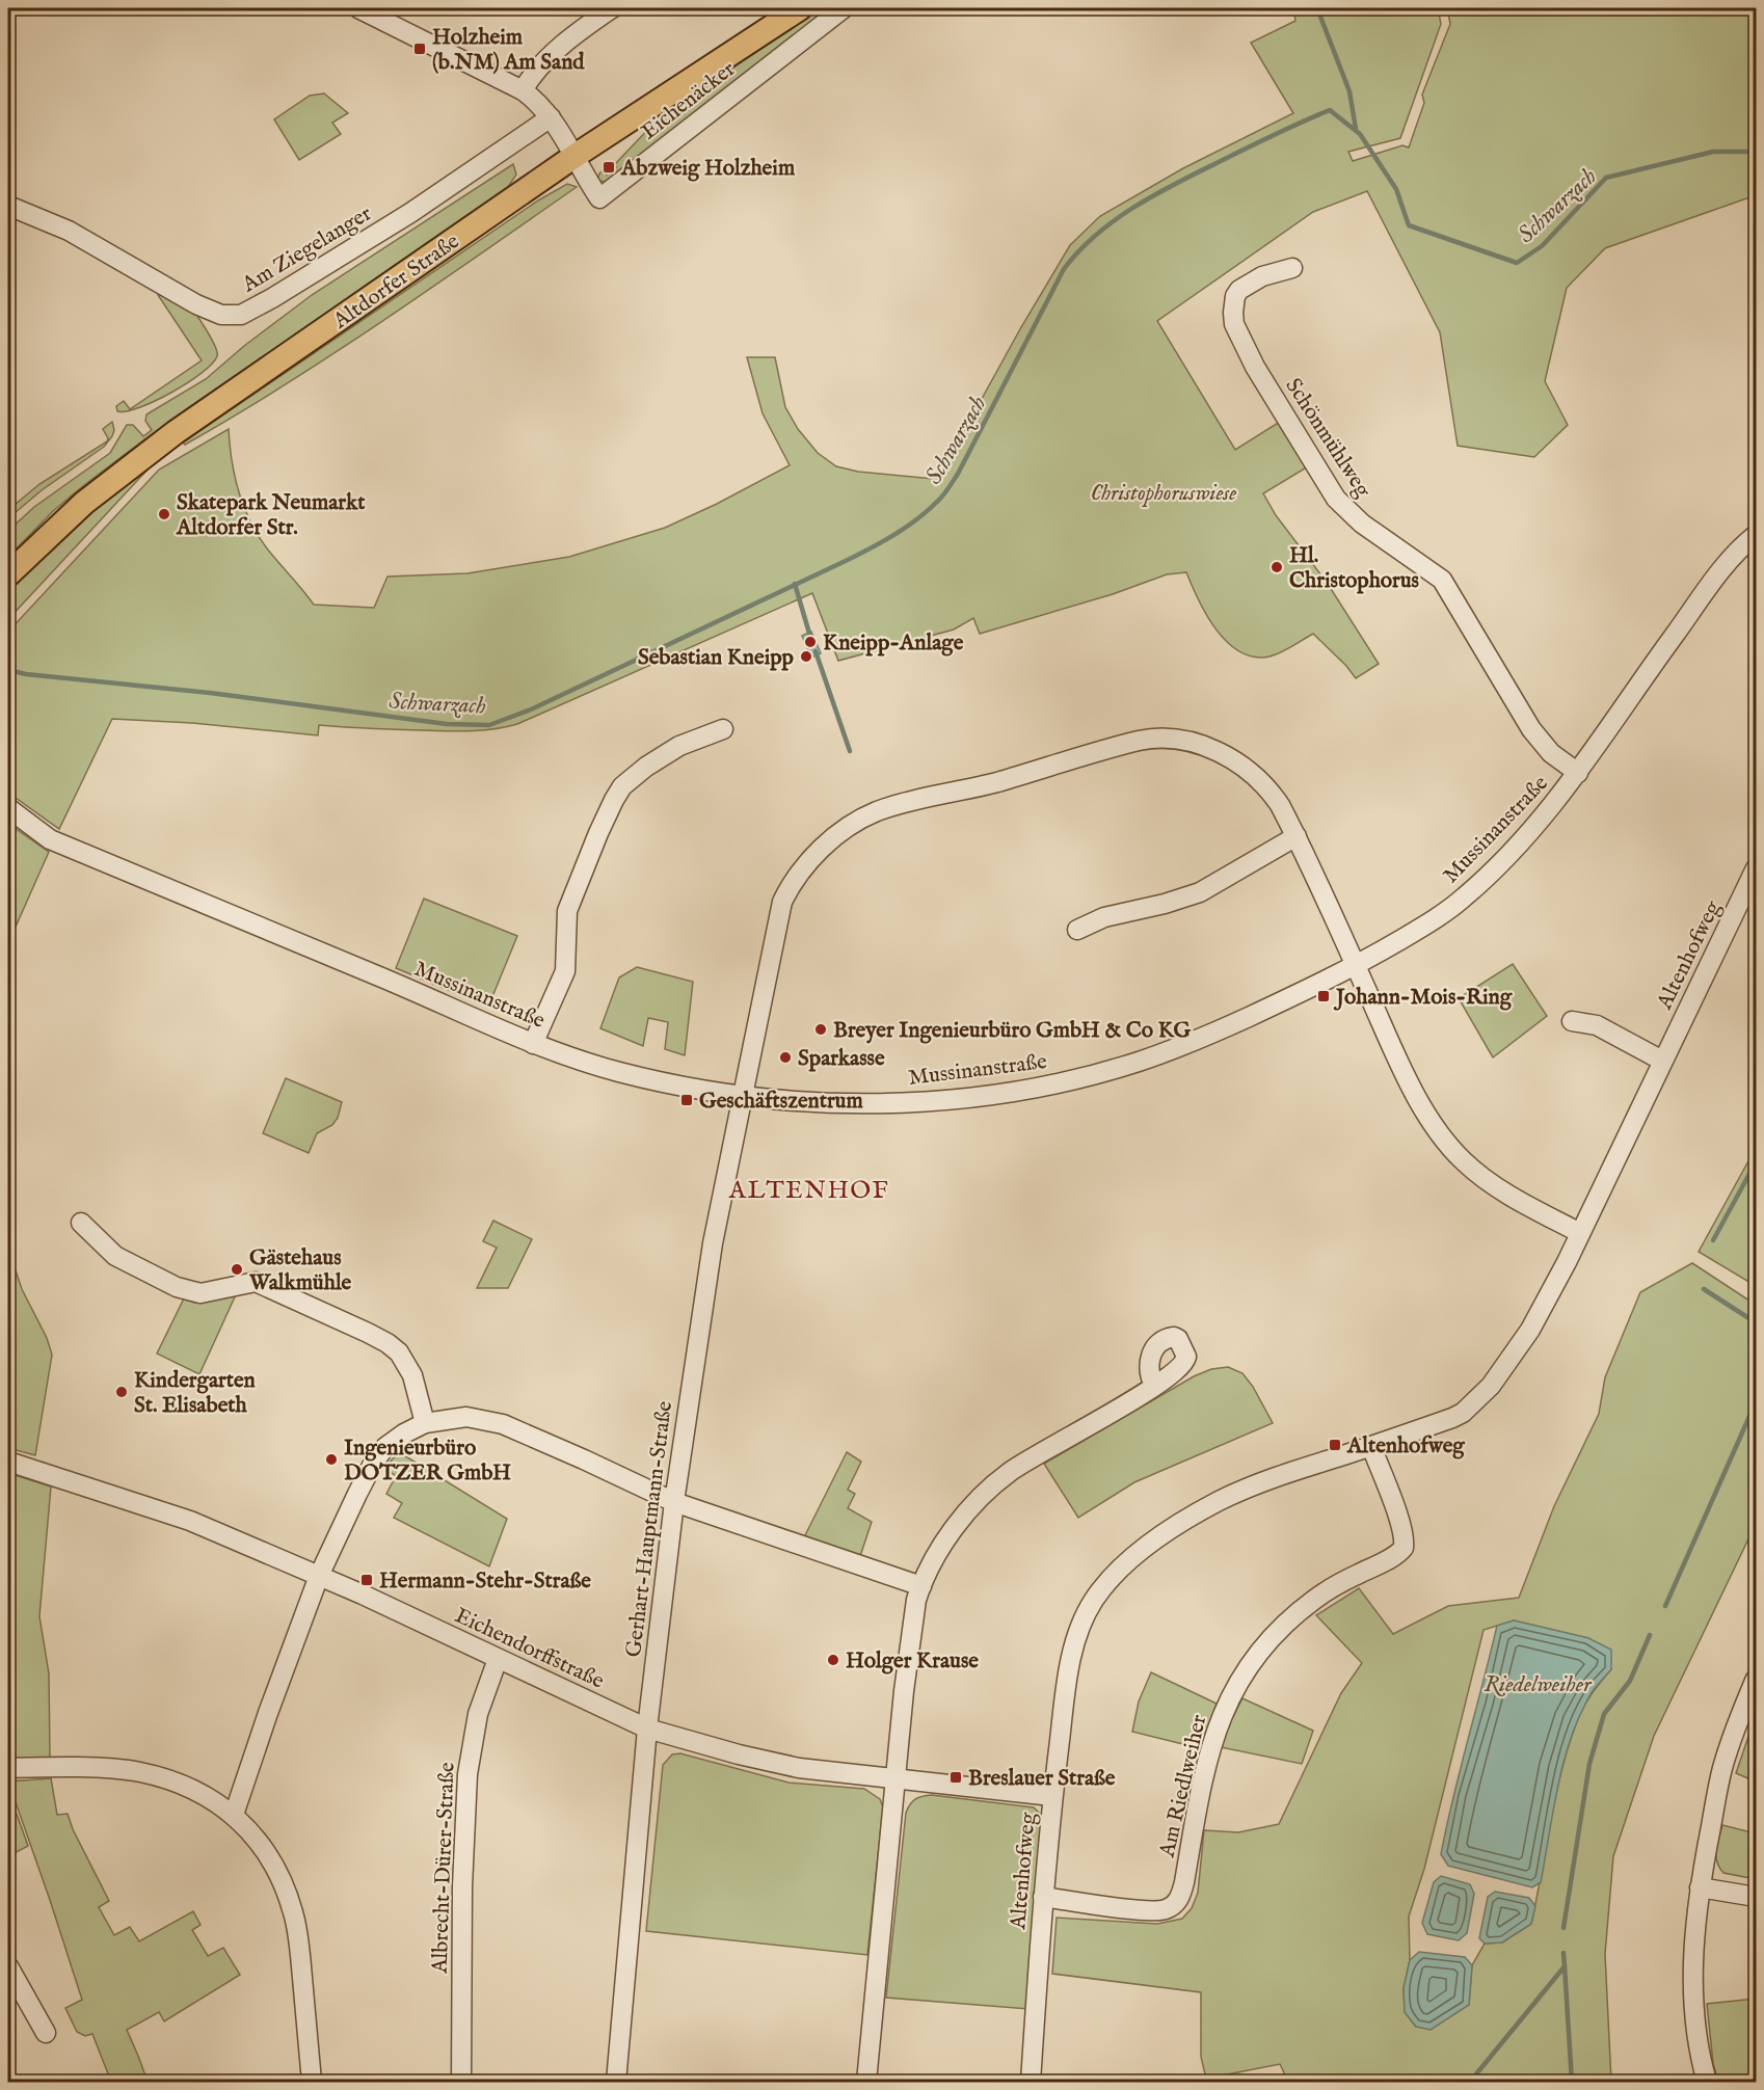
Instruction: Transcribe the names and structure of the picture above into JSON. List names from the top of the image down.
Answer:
{
  "streets": {
    "main road": ["Altdorfer Straße"],
    "street": [
      "Eichenäcker",
      "Am Ziegelanger",
      "Schönmühlweg",
      "Mussinanstraße",
      "Altenhofweg",
      "Gerhart-Hauptmann-Straße",
      "Eichendorffstraße",
      "Am Riedlweiher",
      "Albrecht-Dürer-Straße"
    ]
  },
  "crossings": [
    ["Eichenäcker", "Altdorfer Straße"],
    ["Schönmühlweg", "Mussinanstraße"],
    ["Mussinanstraße", "Gerhart-Hauptmann-Straße"],
    ["Altenhofweg", "Eichendorffstraße"],
    ["Altenhofweg", "Am Riedlweiher"],
    ["Gerhart-Hauptmann-Straße", "Eichendorffstraße"],
    ["Eichendorffstraße", "Albrecht-Dürer-Straße"]
  ],
  "districts": ["ALTENHOF"],
  "water": ["Schwarzach", "Riedelweiher"],
  "parks": ["Christophoruswiese"],
  "places": {
    "transit": [
      "Holzheim (b.NM) Am Sand",
      "Abzweig Holzheim",
      "Johann-Mois-Ring",
      "Geschäftszentrum",
      "Altenhofweg",
      "Hermann-Stehr-Straße",
      "Breslauer Straße"
    ],
    "other": [
      "Skatepark Neumarkt Altdorfer Str.",
      "Hl. Christophorus",
      "Kneipp-Anlage",
      "Sebastian Kneipp",
      "Breyer Ingenieurbüro GmbH & Co KG",
      "Sparkasse",
      "Gästehaus Walkmühle",
      "Kindergarten St. Elisabeth",
      "Ingenieurbüro DOTZER GmbH",
      "Holger Krause"
    ]
  }
}
